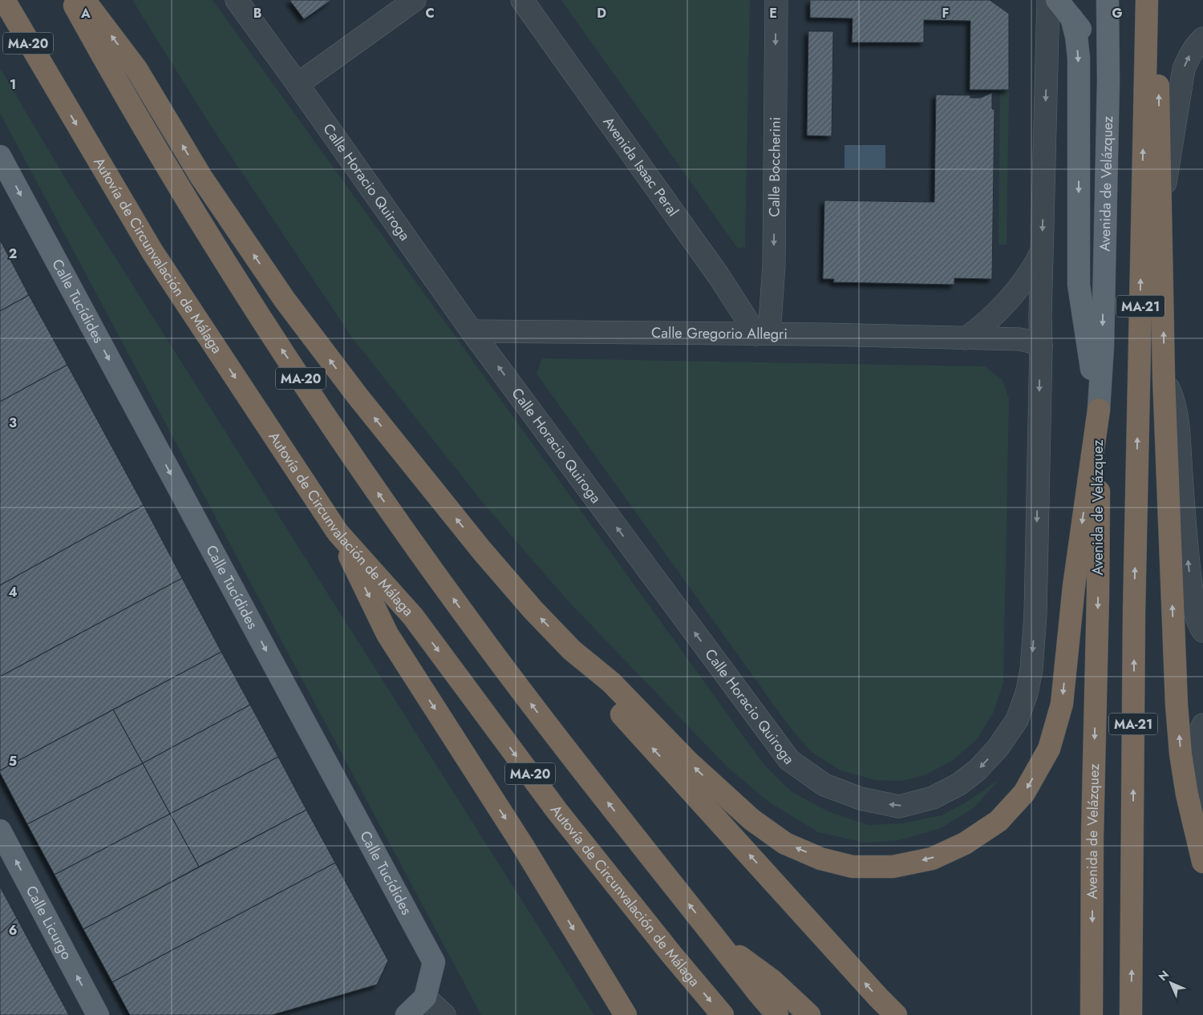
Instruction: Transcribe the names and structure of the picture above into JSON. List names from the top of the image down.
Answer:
{
  "streets": {
    "highway": [
      "MA-20",
      "Avenida de Velázquez",
      "Autovía de Circunvalación de Málaga",
      "MA-21"
    ],
    "main road": ["Calle Tucídides", "Calle Licurgo"],
    "street": [
      "Avenida Isaac Peral",
      "Calle Boccherini",
      "Calle Horacio Quiroga",
      "Calle Gregorio Allegri"
    ]
  },
  "crossings": [
    ["Avenida Isaac Peral", "Calle Boccherini"],
    ["Avenida Isaac Peral", "Calle Gregorio Allegri"],
    ["Calle Boccherini", "Calle Gregorio Allegri"],
    ["Calle Horacio Quiroga", "Calle Gregorio Allegri"]
  ],
  "one_way": ["Calle Boccherini", "Calle Tucídides", "Calle Licurgo"],
  "north": "top left",
  "grid": {
    "columns": [
      "A",
      "B",
      "C",
      "D",
      "E",
      "F",
      "G"
    ],
    "rows": [
      "1",
      "2",
      "3",
      "4",
      "5",
      "6"
    ]
  }
}
